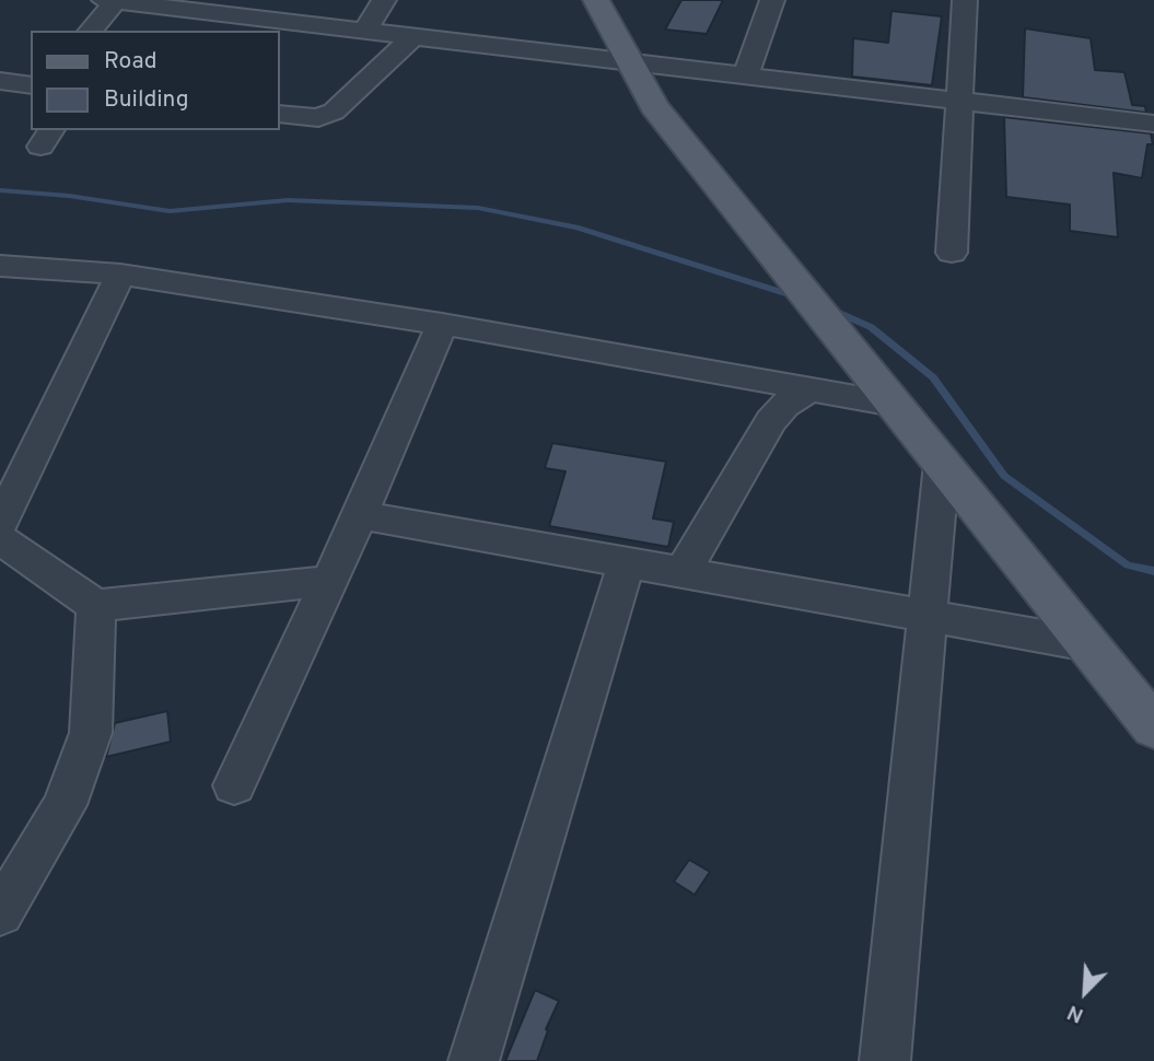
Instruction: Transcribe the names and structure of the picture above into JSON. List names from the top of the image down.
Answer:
{
  "legend": ["Road", "Building"],
  "north": "bottom left"
}
